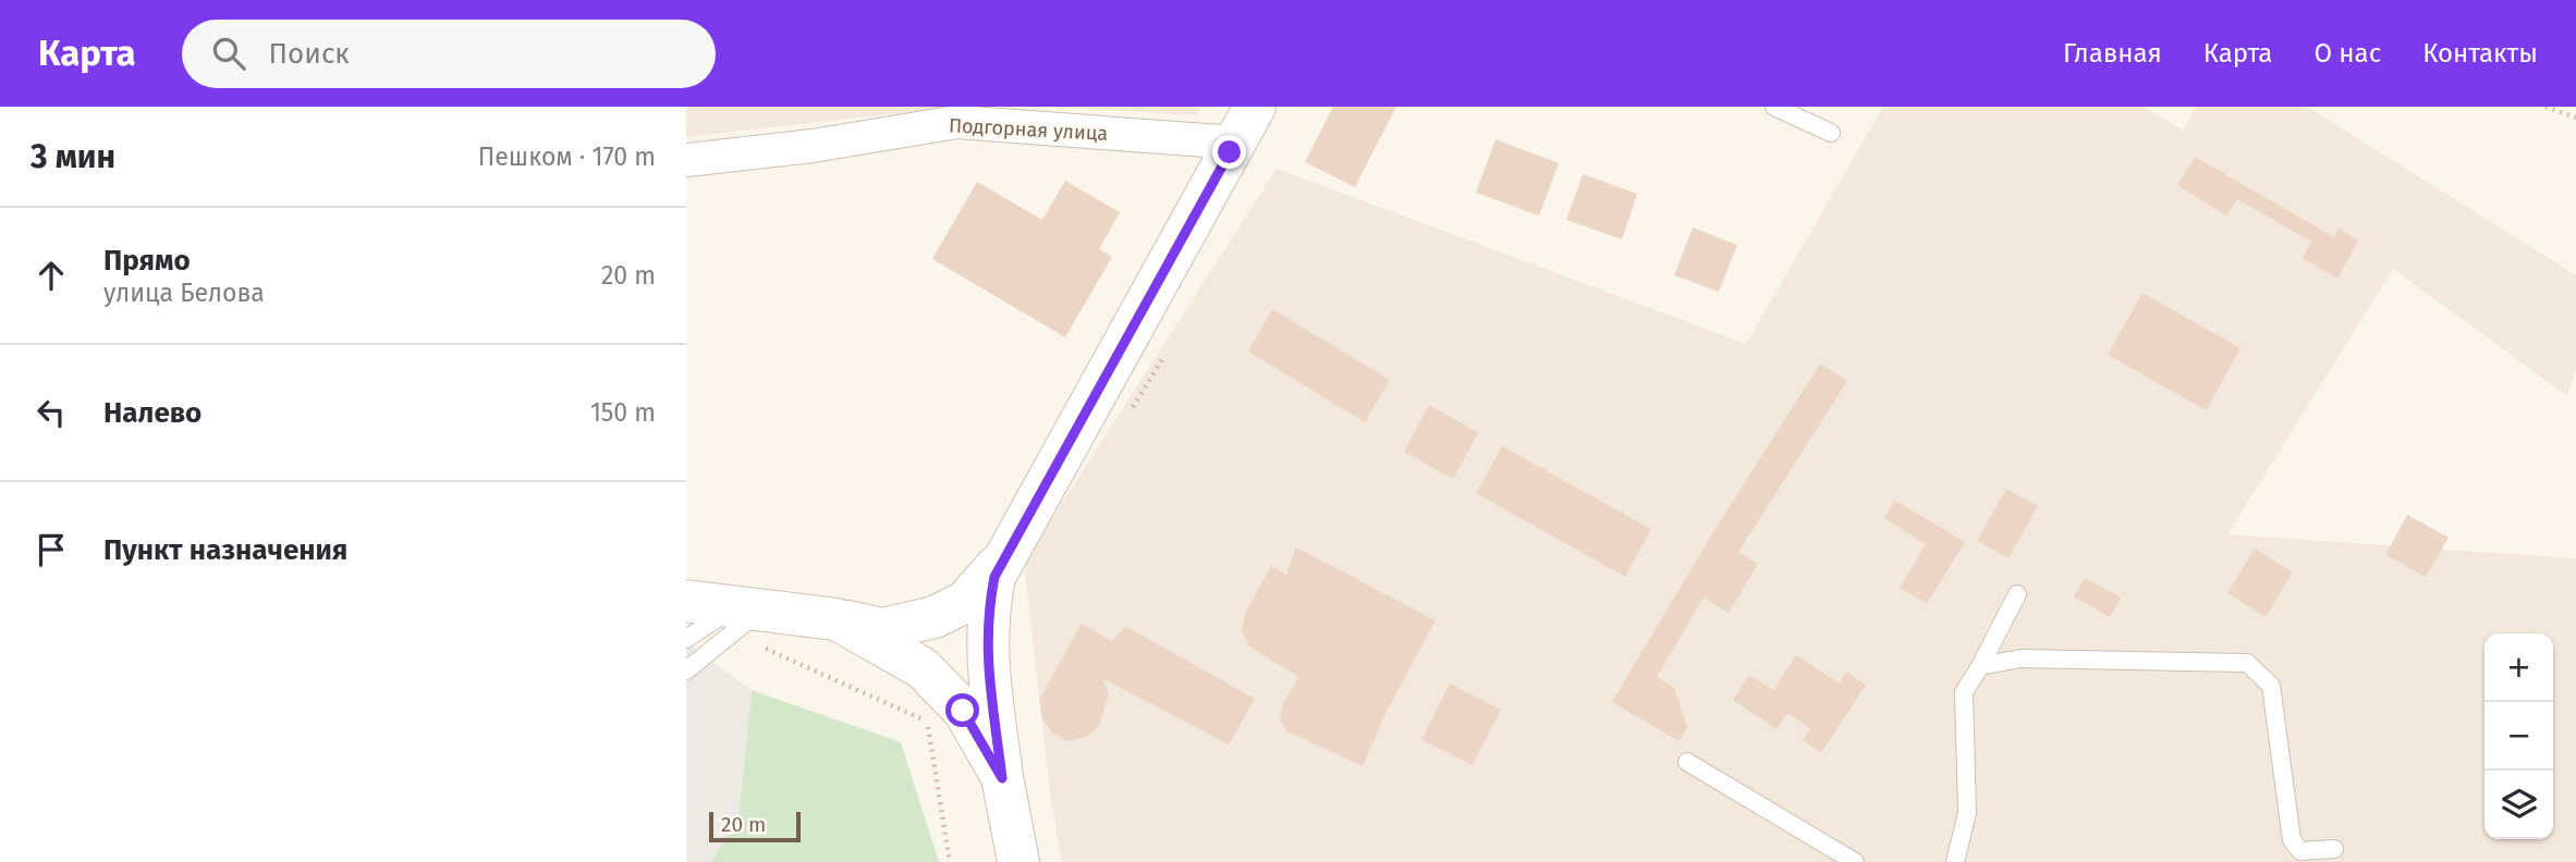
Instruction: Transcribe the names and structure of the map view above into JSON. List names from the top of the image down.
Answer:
{
  "streets": {
    "street": ["Подгорная улица"]
  },
  "scale_bar": "20 m",
  "page": {
    "header": "Карта",
    "search": "Поиск",
    "nav": [
      "Главная",
      "Карта",
      "О нас",
      "Контакты"
    ],
    "heading": ["3 мин", "Пешком · 170 m"],
    "list": [
      ["Прямо", "улица Белова", "20 m"],
      ["Налево", "150 m"],
      "Пункт назначения"
    ],
    "map_buttons": ["+", "−"],
    "scale": "20 m"
  }
}
